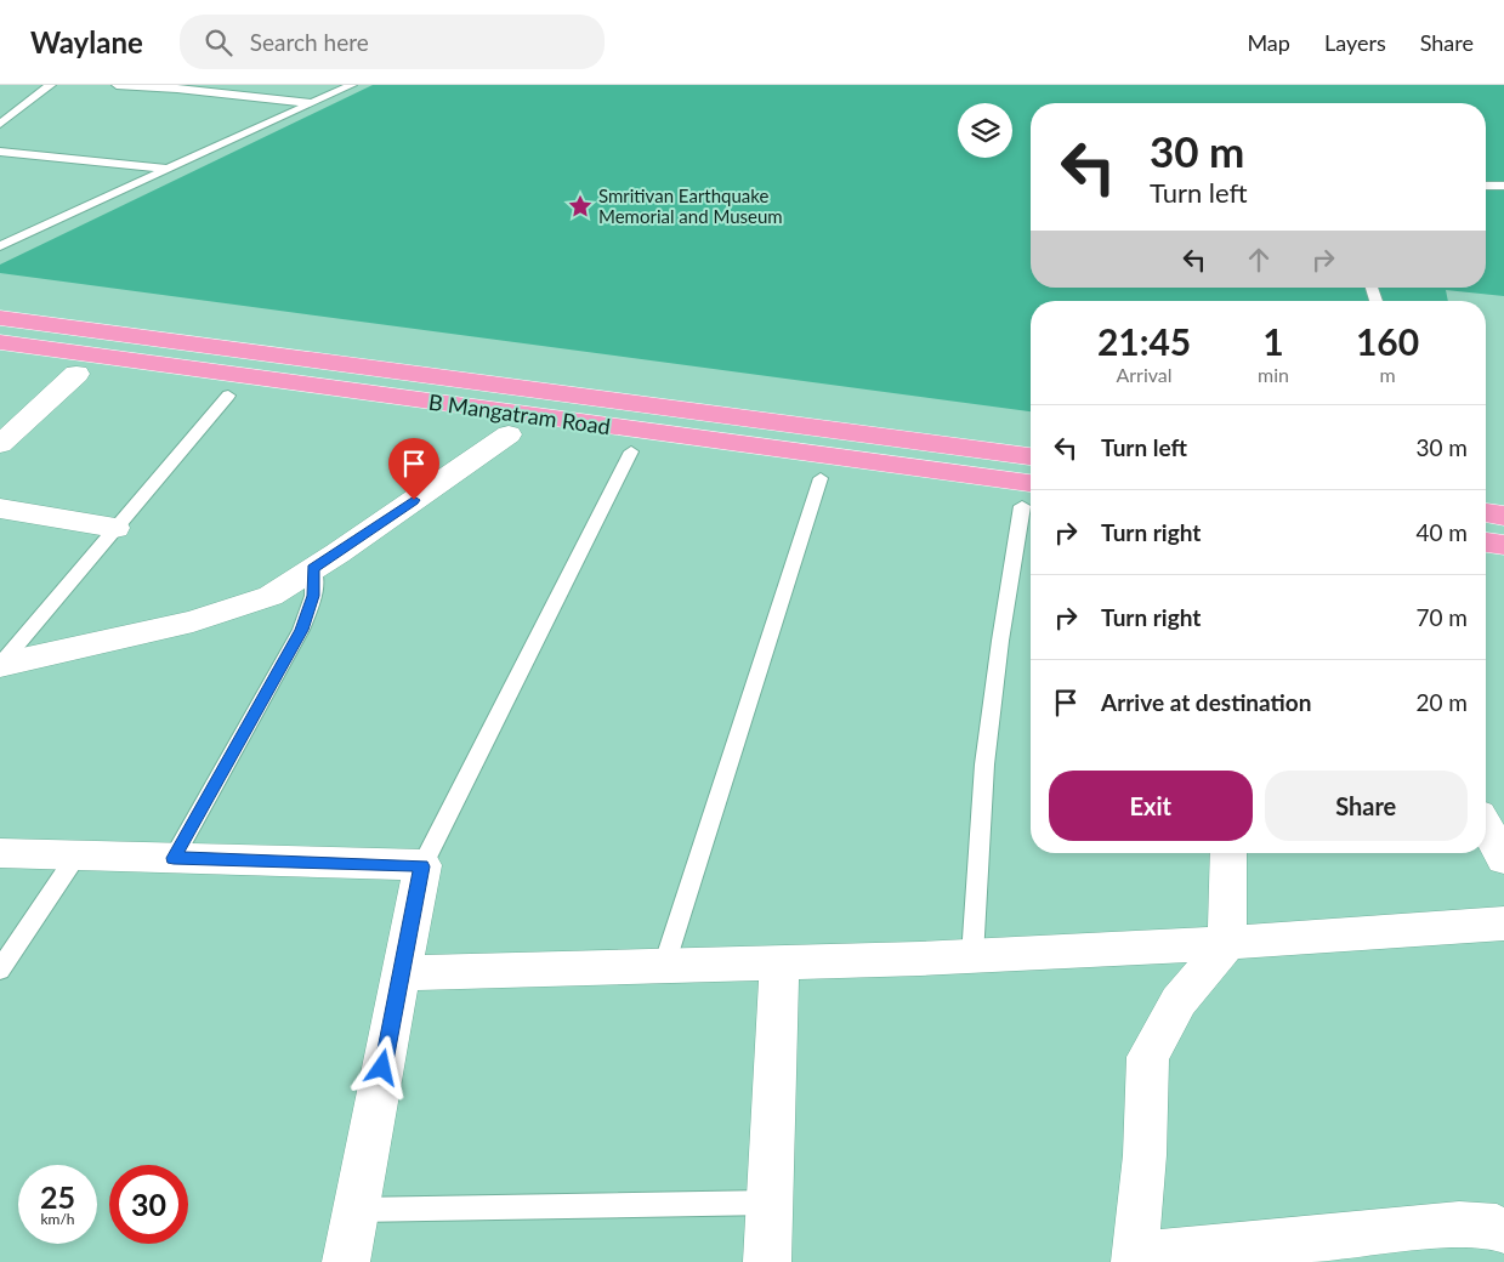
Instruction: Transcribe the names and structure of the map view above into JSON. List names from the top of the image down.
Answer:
{
  "streets": {
    "highway": ["B Mangatram Road"]
  },
  "places": {
    "place": ["Smritivan Earthquake Memorial and Museum"]
  },
  "page": {
    "header": "Waylane",
    "search": "Search here",
    "nav": ["Map", "Layers", "Share"],
    "turn": ["30 m", "Turn left"],
    "eta": [
      "21:45",
      "Arrival",
      "1",
      "min",
      "160",
      "m"
    ],
    "list": [
      {
        "name": "Turn left",
        "value": "30 m"
      },
      {
        "name": "Turn right",
        "value": "40 m"
      },
      {
        "name": "Turn right",
        "value": "70 m"
      },
      {
        "name": "Arrive at destination",
        "value": "20 m"
      }
    ],
    "buttons": ["Exit", "Share"],
    "speed": "25 km/h",
    "limit": "30"
  }
}
